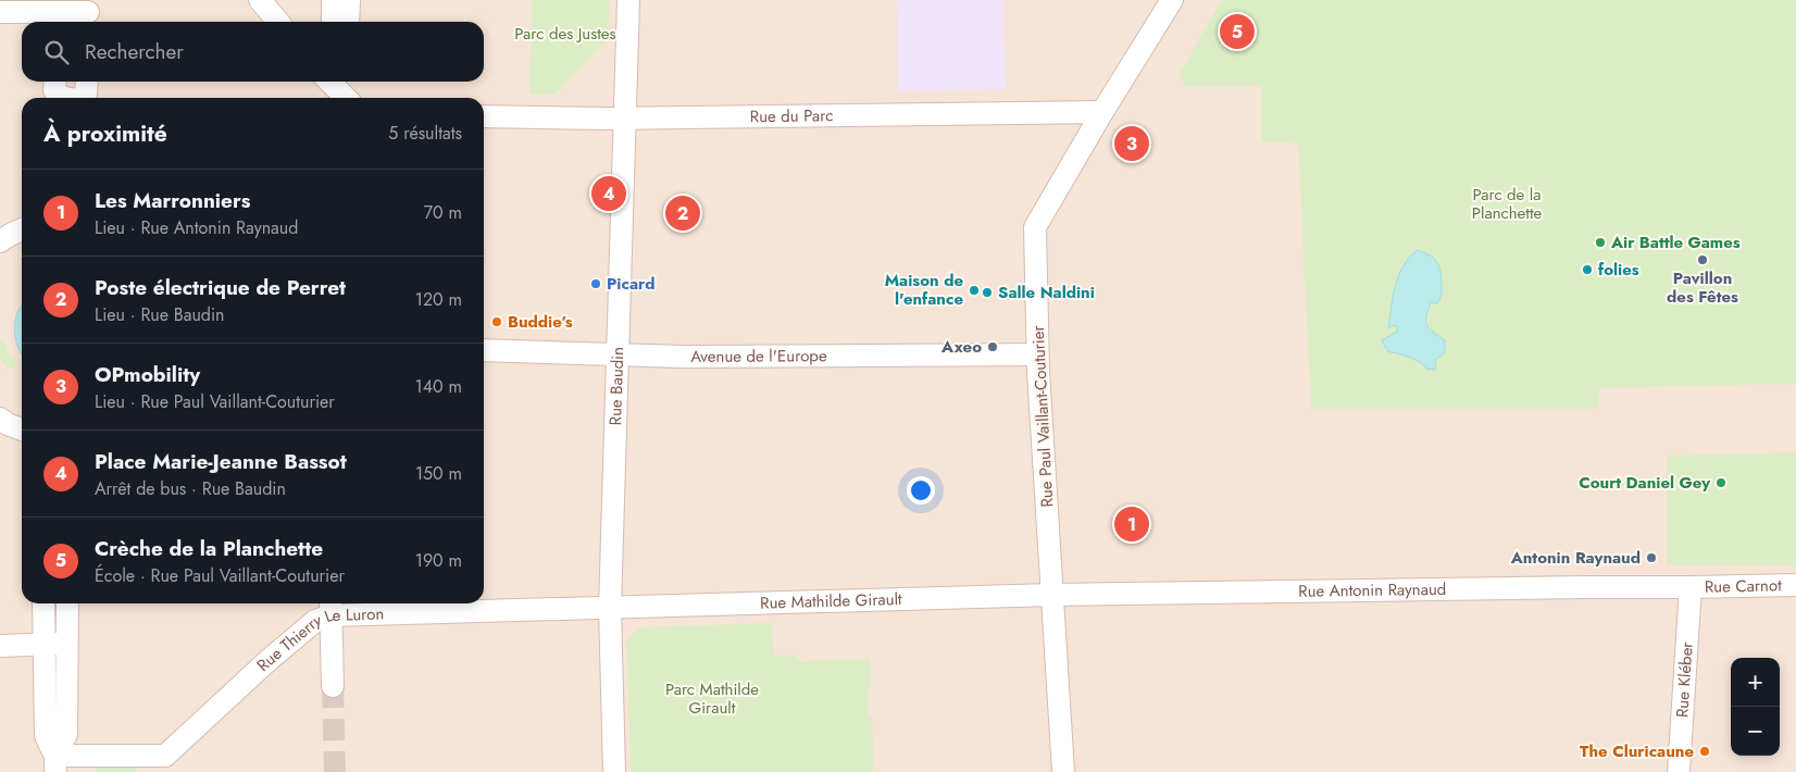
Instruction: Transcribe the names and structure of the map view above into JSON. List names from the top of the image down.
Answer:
{
  "streets": {
    "street": [
      "Rue du Parc",
      "Avenue de l'Europe",
      "Rue Baudin",
      "Rue Paul Vaillant-Couturier",
      "Rue Carnot",
      "Rue Antonin Raynaud",
      "Rue Mathilde Girault",
      "Rue Thierry Le Luron",
      "Rue Kléber"
    ]
  },
  "crossings": [
    ["Rue du Parc", "Rue Baudin"],
    ["Rue du Parc", "Rue Paul Vaillant-Couturier"],
    ["Avenue de l'Europe", "Rue Baudin"],
    ["Avenue de l'Europe", "Rue Paul Vaillant-Couturier"],
    ["Rue Baudin", "Rue Mathilde Girault"],
    ["Rue Baudin", "Rue Thierry Le Luron"],
    ["Rue Paul Vaillant-Couturier", "Rue Antonin Raynaud"],
    ["Rue Paul Vaillant-Couturier", "Rue Mathilde Girault"],
    ["Rue Carnot", "Rue Antonin Raynaud"],
    ["Rue Carnot", "Rue Kléber"],
    ["Rue Antonin Raynaud", "Rue Mathilde Girault"],
    ["Rue Antonin Raynaud", "Rue Kléber"],
    ["Rue Mathilde Girault", "Rue Thierry Le Luron"]
  ],
  "parks": ["Parc des Justes", "Parc de la Planchette", "Parc Mathilde Girault"],
  "places": [
    "Air Battle Games",
    "Pavillon des Fêtes",
    "folies",
    "Picard",
    "Maison de l'enfance",
    "Salle Naldini",
    "Buddie’s",
    "Axeo",
    "Court Daniel Gey",
    "Antonin Raynaud",
    "The Cluricaune"
  ],
  "page": {
    "pins": [
      "5",
      "3",
      "4",
      "2",
      "1"
    ],
    "search": "Rechercher",
    "heading": ["À proximité", "5 résultats"],
    "list": [
      {
        "mark": "1",
        "name": "Les Marronniers",
        "note": "Lieu · Rue Antonin Raynaud",
        "value": "70 m"
      },
      {
        "mark": "2",
        "name": "Poste électrique de Perret",
        "note": "Lieu · Rue Baudin",
        "value": "120 m"
      },
      {
        "mark": "3",
        "name": "OPmobility",
        "note": "Lieu · Rue Paul Vaillant-Couturier",
        "value": "140 m"
      },
      {
        "mark": "4",
        "name": "Place Marie-Jeanne Bassot",
        "note": "Arrêt de bus · Rue Baudin",
        "value": "150 m"
      },
      {
        "mark": "5",
        "name": "Crèche de la Planchette",
        "note": "École · Rue Paul Vaillant-Couturier",
        "value": "190 m"
      }
    ],
    "map_buttons": ["+", "−"]
  }
}
